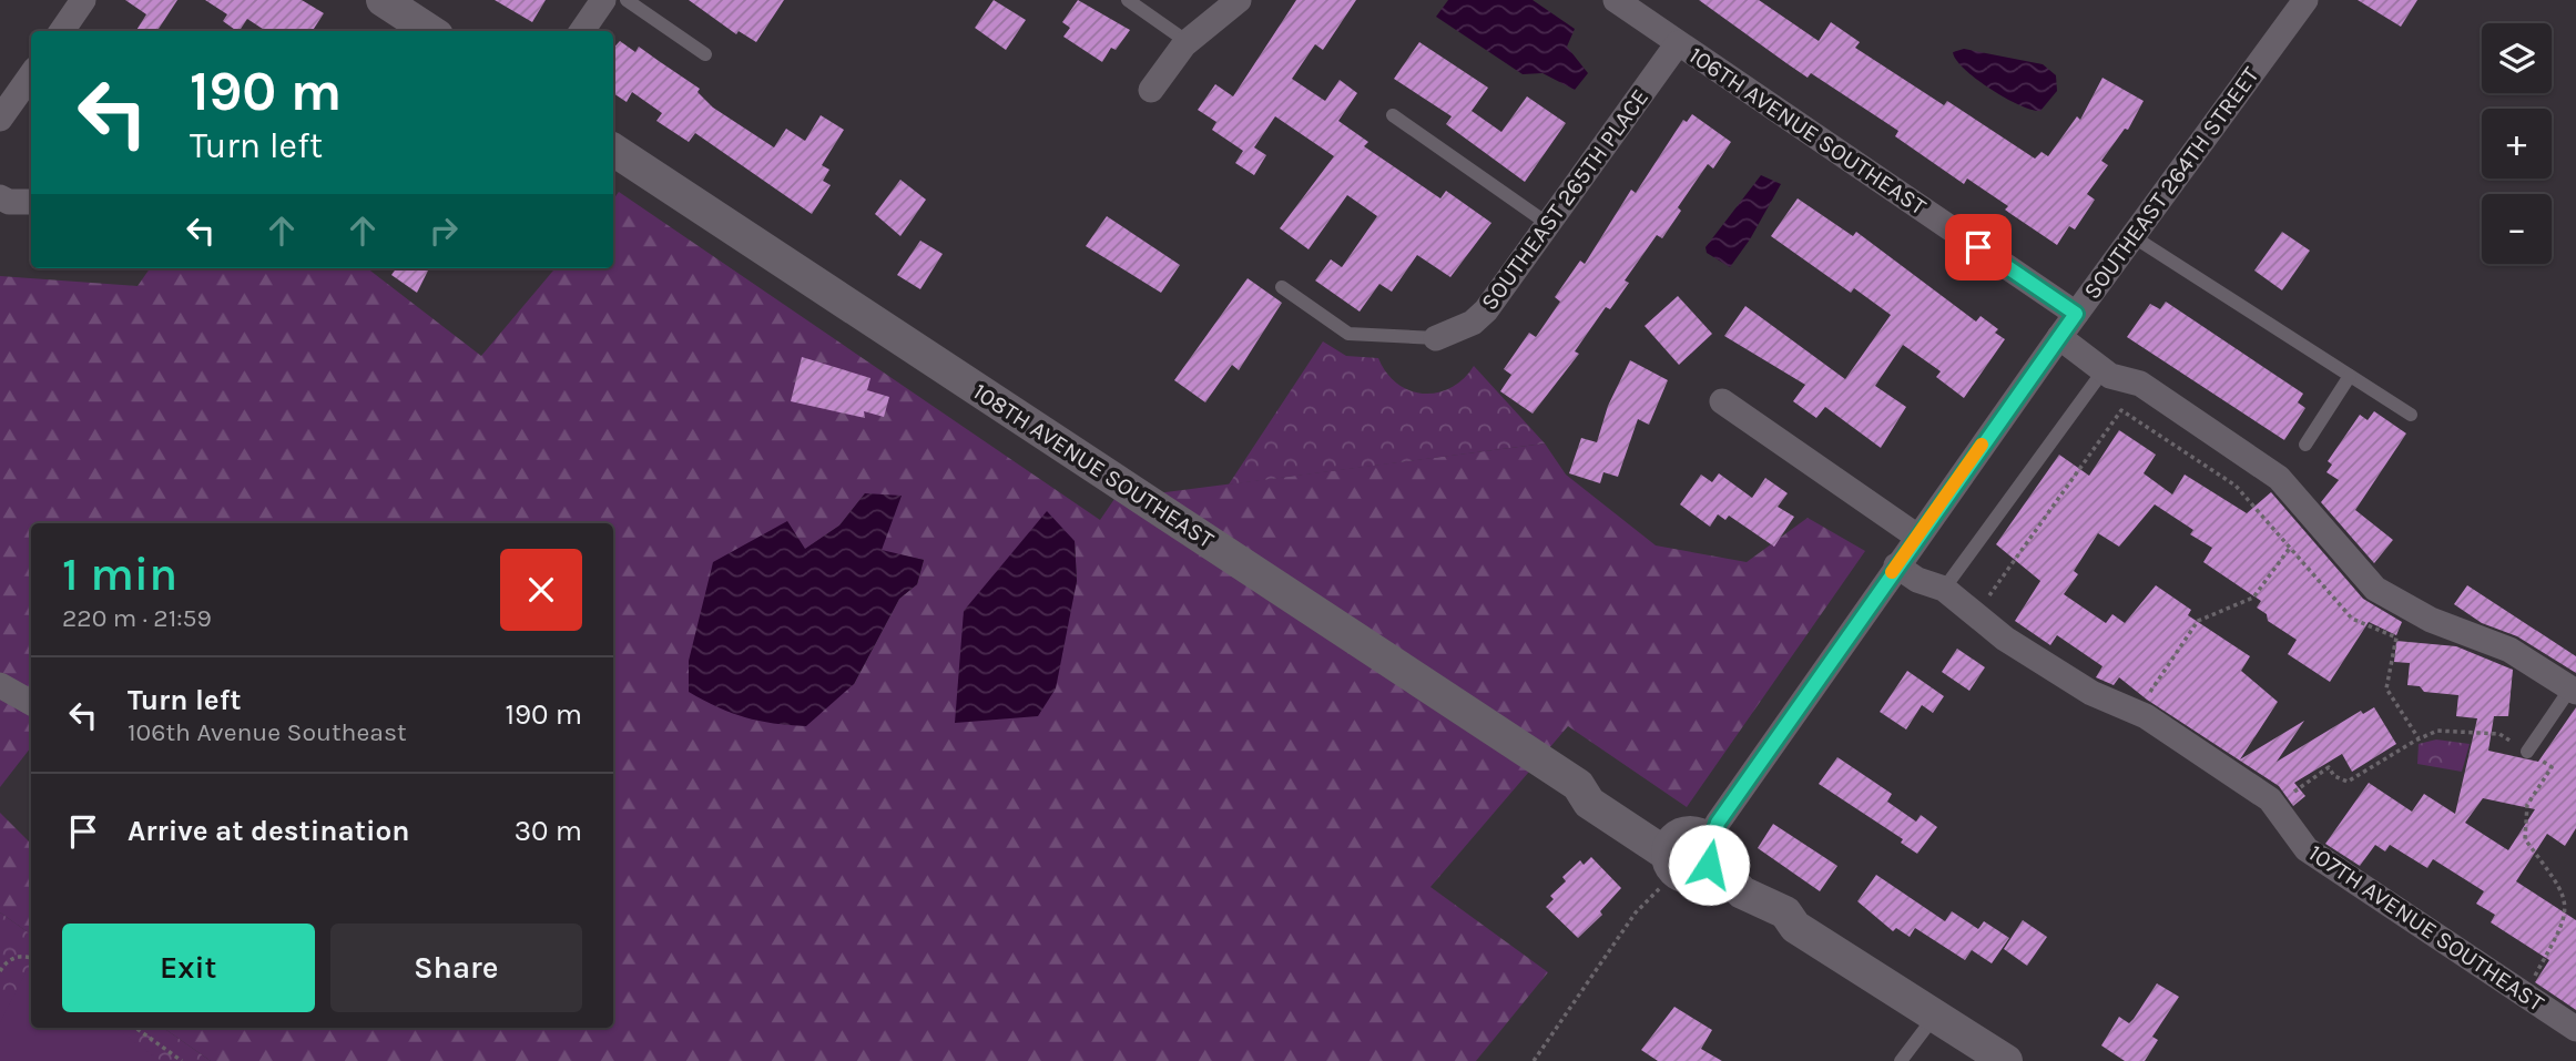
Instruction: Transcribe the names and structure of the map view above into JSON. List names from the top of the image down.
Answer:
{
  "streets": {
    "street": [
      "106TH AVENUE SOUTHEAST",
      "SOUTHEAST 264TH STREET",
      "SOUTHEAST 265TH PLACE",
      "108TH AVENUE SOUTHEAST",
      "107TH AVENUE SOUTHEAST"
    ]
  },
  "crossings": [
    ["106TH AVENUE SOUTHEAST", "SOUTHEAST 264TH STREET"],
    ["106TH AVENUE SOUTHEAST", "SOUTHEAST 265TH PLACE"],
    ["SOUTHEAST 264TH STREET", "108TH AVENUE SOUTHEAST"],
    ["SOUTHEAST 264TH STREET", "107TH AVENUE SOUTHEAST"]
  ],
  "page": {
    "map_buttons": ["+", "−"],
    "turn": ["190 m", "Turn left"],
    "heading": ["1 min", "220 m · 21:59"],
    "list": [
      {
        "name": "Turn left",
        "note": "106th Avenue Southeast",
        "value": "190 m"
      },
      {
        "name": "Arrive at destination",
        "value": "30 m"
      }
    ],
    "buttons": ["Exit", "Share"]
  }
}
